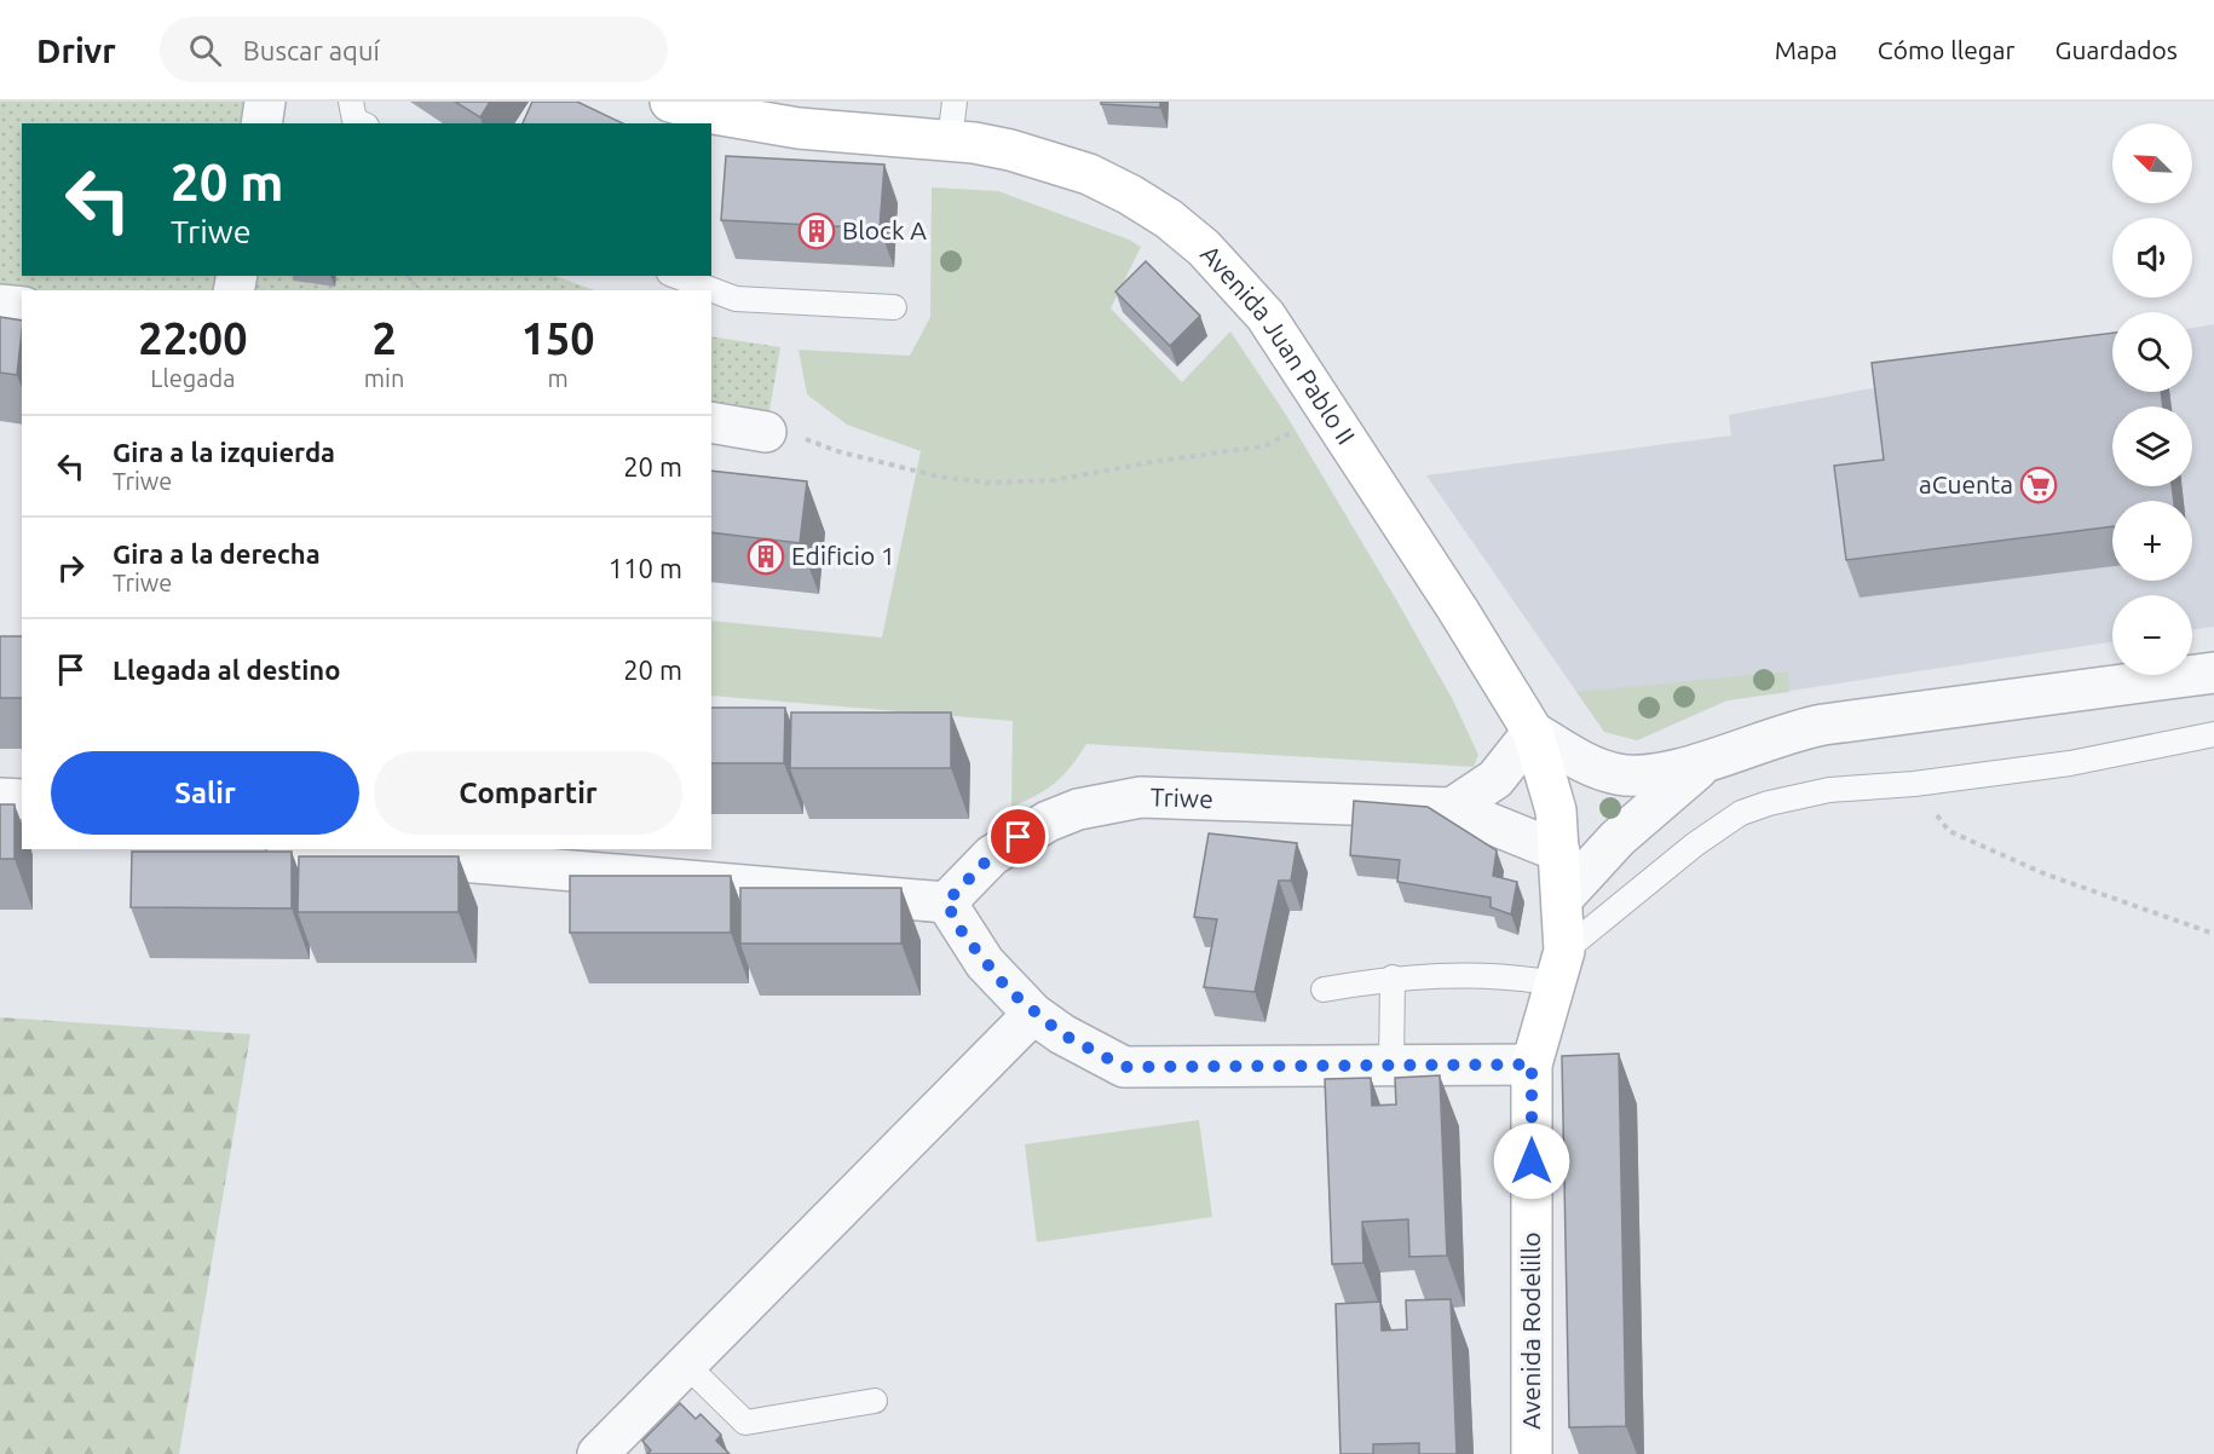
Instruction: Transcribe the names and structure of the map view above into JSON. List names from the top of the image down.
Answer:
{
  "streets": {
    "street": ["Avenida Juan Pablo II", "Triwe", "Avenida Rodelillo"]
  },
  "crossings": [
    ["Avenida Juan Pablo II", "Triwe"],
    ["Avenida Juan Pablo II", "Avenida Rodelillo"]
  ],
  "places": {
    "building": ["Block A", "Edificio 1"],
    "supermarket": ["aCuenta"]
  },
  "north": "top left",
  "page": {
    "header": "Drivr",
    "search": "Buscar aquí",
    "nav": ["Mapa", "Cómo llegar", "Guardados"],
    "map_buttons": ["+", "−"],
    "turn": ["20 m", "Triwe"],
    "eta": [
      "22:00",
      "Llegada",
      "2",
      "min",
      "150",
      "m"
    ],
    "list": [
      {
        "name": "Gira a la izquierda",
        "note": "Triwe",
        "value": "20 m"
      },
      {
        "name": "Gira a la derecha",
        "note": "Triwe",
        "value": "110 m"
      },
      {
        "name": "Llegada al destino",
        "value": "20 m"
      }
    ],
    "buttons": ["Salir", "Compartir"]
  }
}
